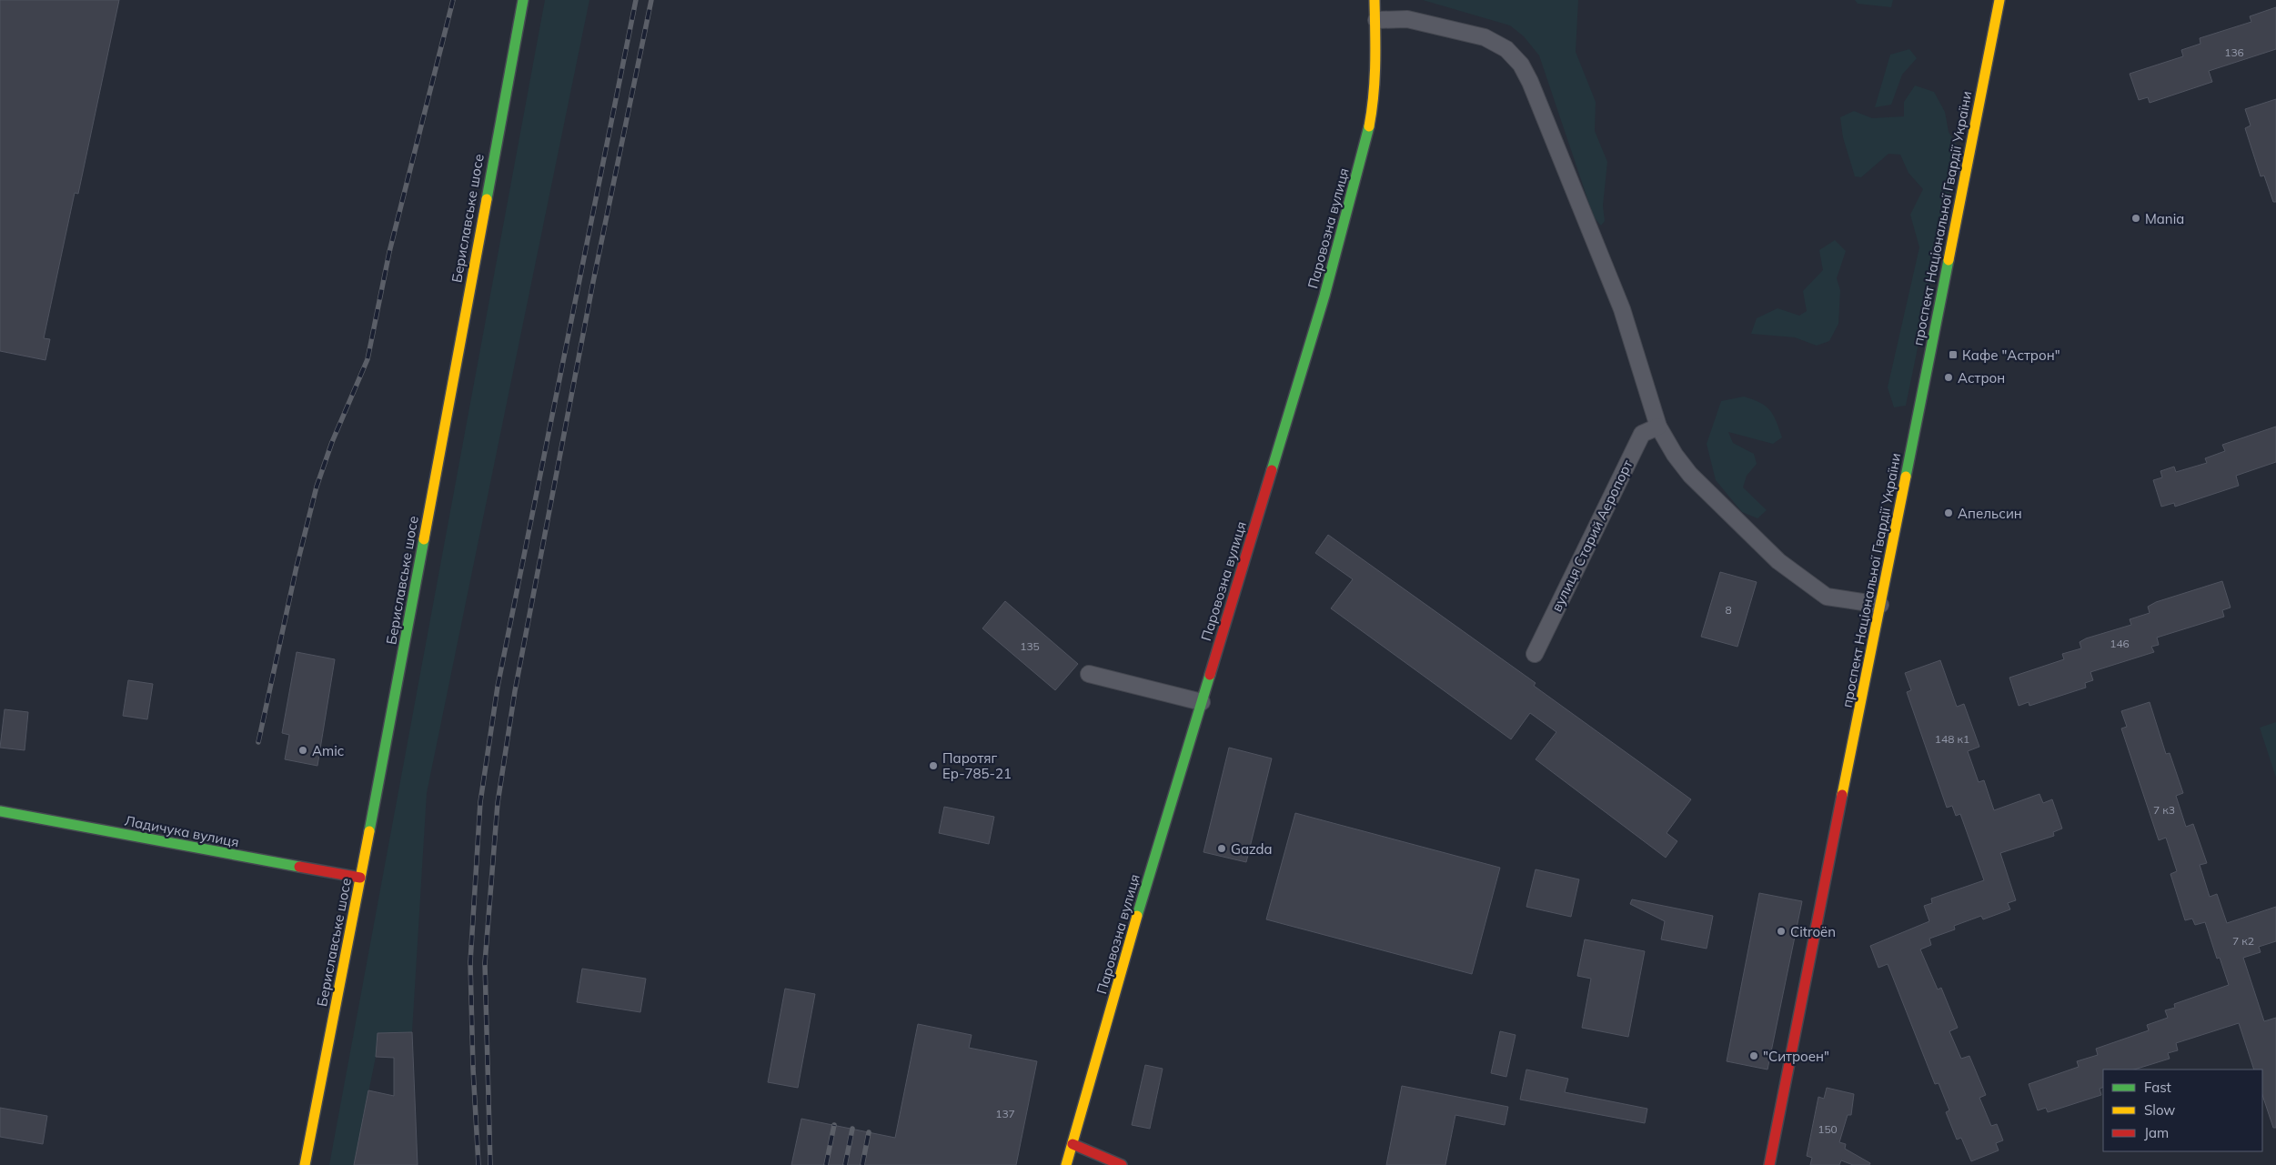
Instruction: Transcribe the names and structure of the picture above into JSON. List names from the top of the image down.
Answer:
{
  "streets": {
    "main road": [
      "Бериславське шосе",
      "проспект Національної Гвардії України",
      "Паровозна вулиця",
      "Ладичука вулиця"
    ],
    "street": ["вулиця Старий Аеропорт"]
  },
  "crossings": [
    ["Бериславське шосе", "Ладичука вулиця"]
  ],
  "places": {
    "other": [
      "Mania",
      "Астрон",
      "Апельсин",
      "Amic",
      "Паротяг Ер-785-21",
      "Gazda",
      "Citroën",
      "\"Ситроен\""
    ],
    "transit": ["Кафе \"Астрон\""]
  },
  "house_numbers": [
    "136",
    "8",
    "146",
    "135",
    "148 к1",
    "7 к3",
    "7 к2",
    "137",
    "150"
  ],
  "legend": ["Fast", "Slow", "Jam"]
}
